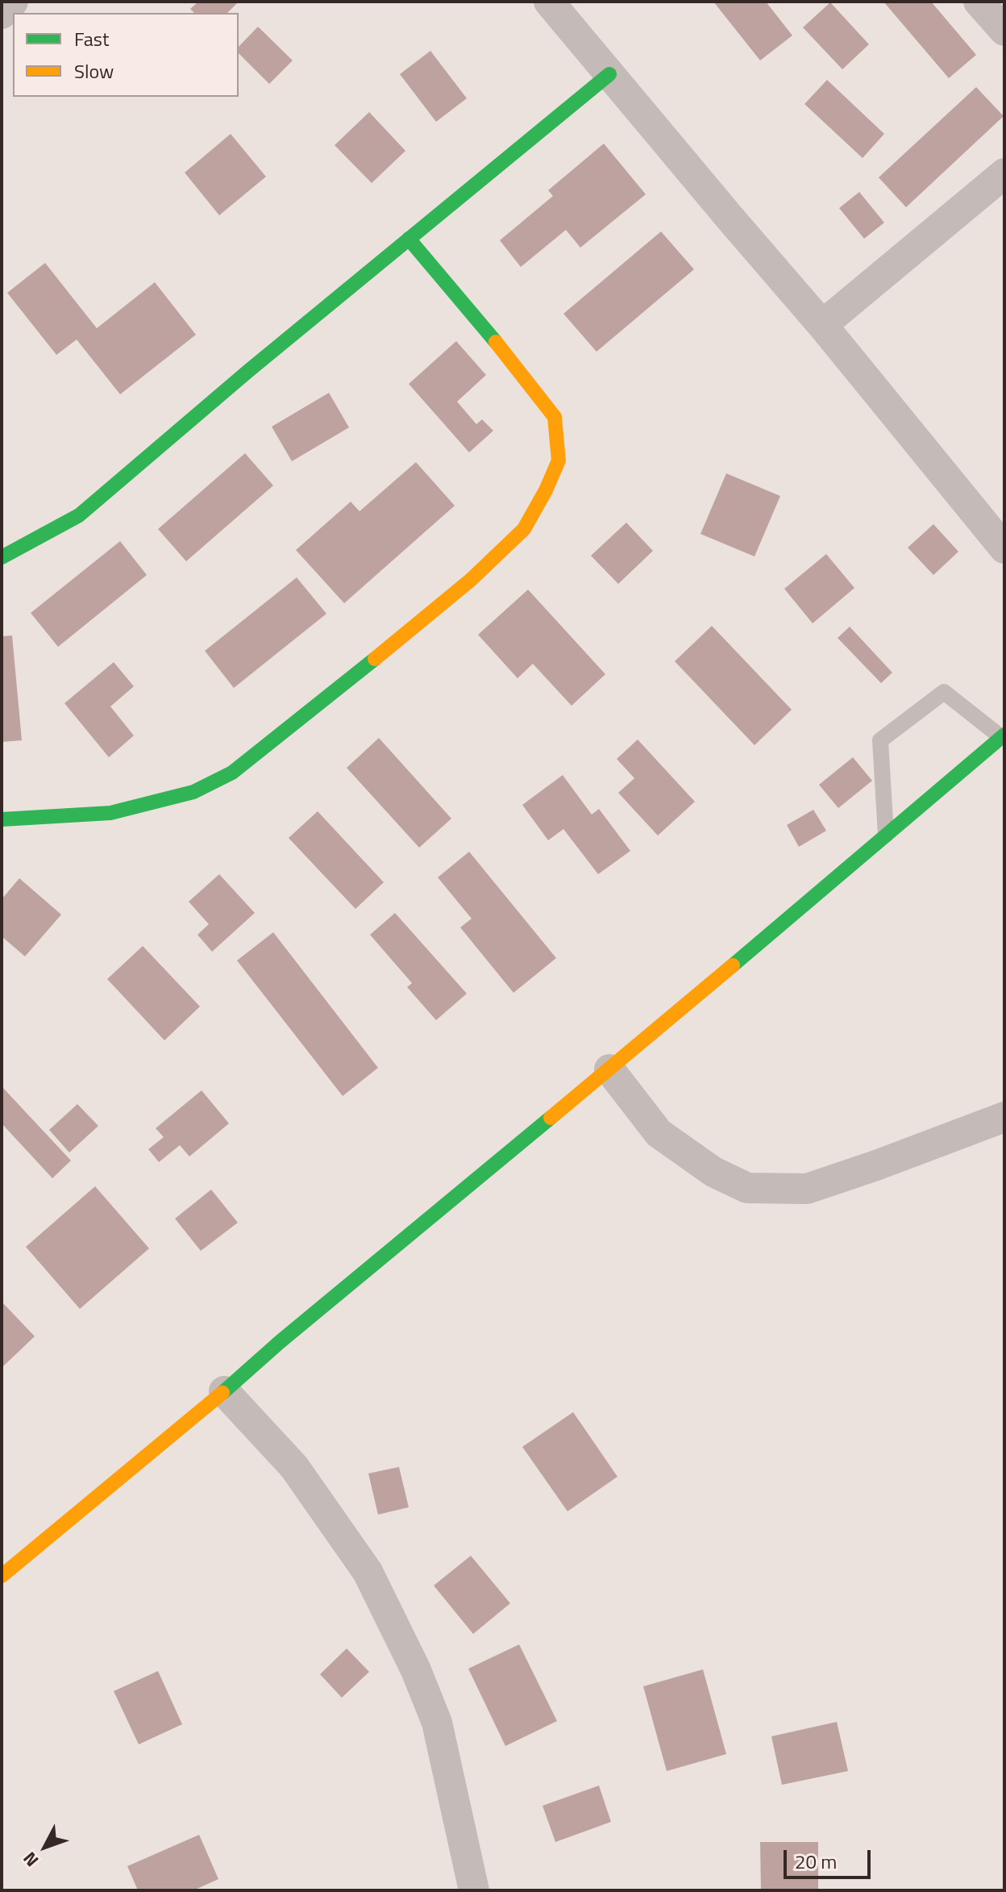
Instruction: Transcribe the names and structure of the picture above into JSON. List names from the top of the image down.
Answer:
{
  "legend": ["Fast", "Slow"],
  "scale_bar": "20 m",
  "north": "bottom left"
}
